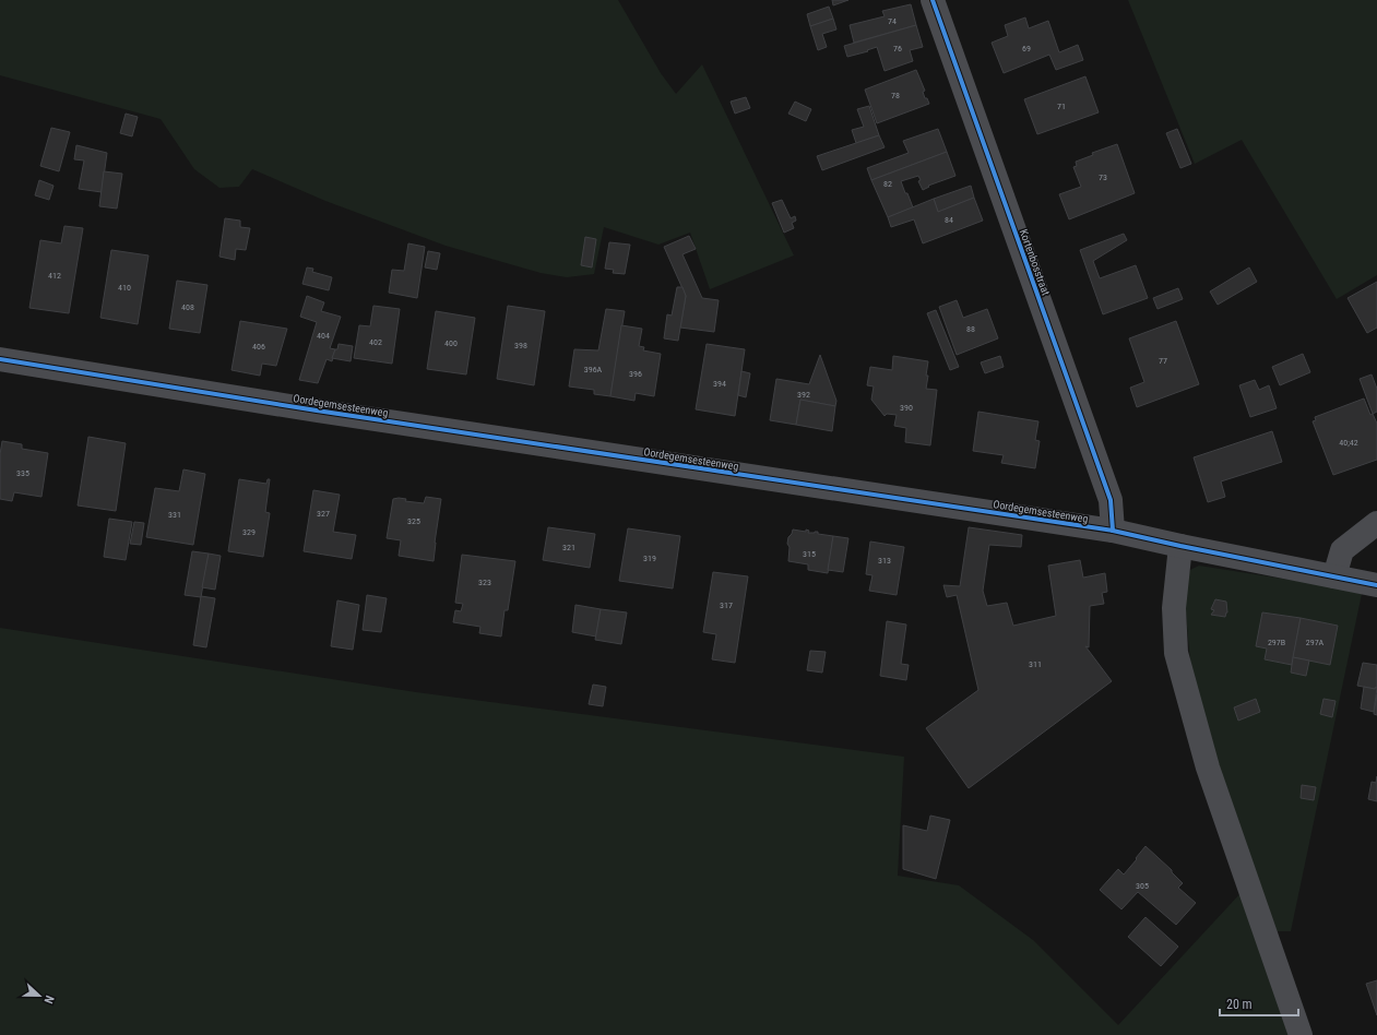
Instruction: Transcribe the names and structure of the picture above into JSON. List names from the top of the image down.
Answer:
{
  "streets": {
    "street": ["Kortenbosstraat", "Oordegemsesteenweg"]
  },
  "crossings": [
    ["Kortenbosstraat", "Oordegemsesteenweg"]
  ],
  "house_numbers": [
    "74",
    "76",
    "69",
    "78",
    "71",
    "73",
    "82",
    "84",
    "412",
    "410",
    "408",
    "88",
    "404",
    "402",
    "400",
    "398",
    "406",
    "77",
    "396A",
    "396",
    "394",
    "392",
    "390",
    "40;42",
    "335",
    "327",
    "331",
    "325",
    "329",
    "321",
    "315",
    "319",
    "313",
    "323",
    "317",
    "297B",
    "297A",
    "311",
    "305"
  ],
  "scale_bar": "20 m",
  "north": "right"
}
